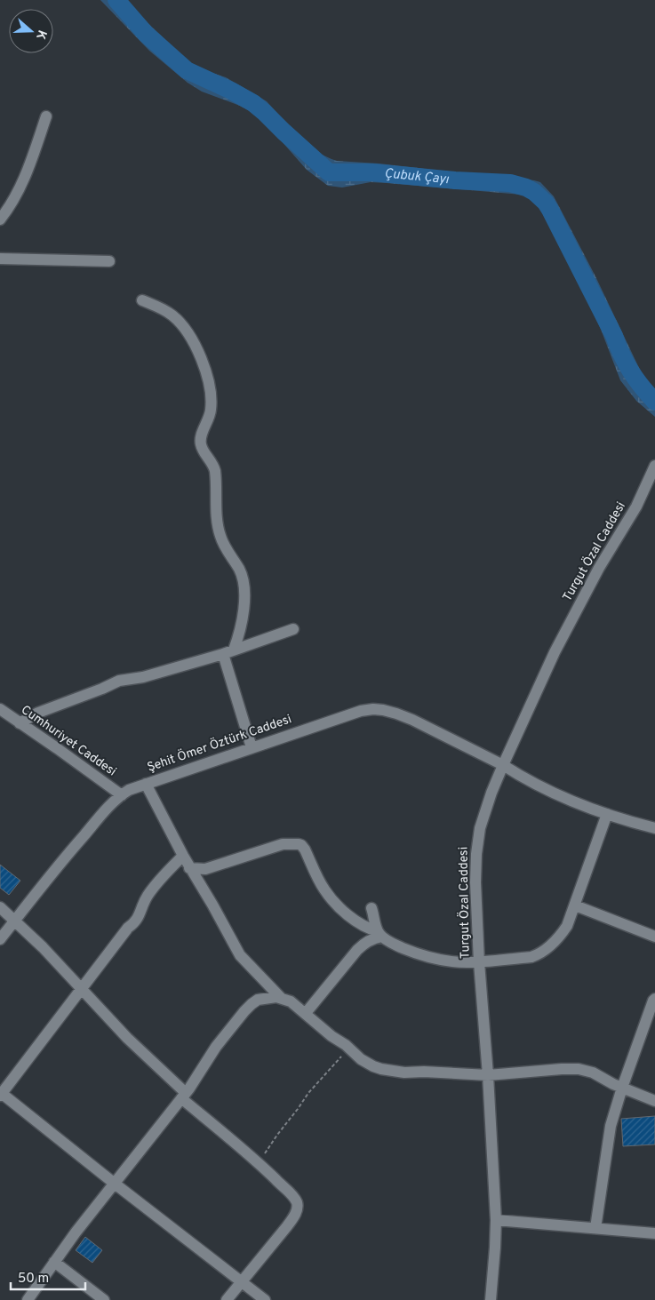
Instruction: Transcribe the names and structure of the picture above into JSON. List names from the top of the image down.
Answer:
{
  "streets": {
    "street": ["Turgut Özal Caddesi", "Cumhuriyet Caddesi", "Şehit Ömer Öztürk Caddesi"]
  },
  "crossings": [
    ["Turgut Özal Caddesi", "Şehit Ömer Öztürk Caddesi"],
    ["Cumhuriyet Caddesi", "Şehit Ömer Öztürk Caddesi"]
  ],
  "water": ["Çubuk Çayı"],
  "scale_bar": "50 m",
  "north": "right"
}
